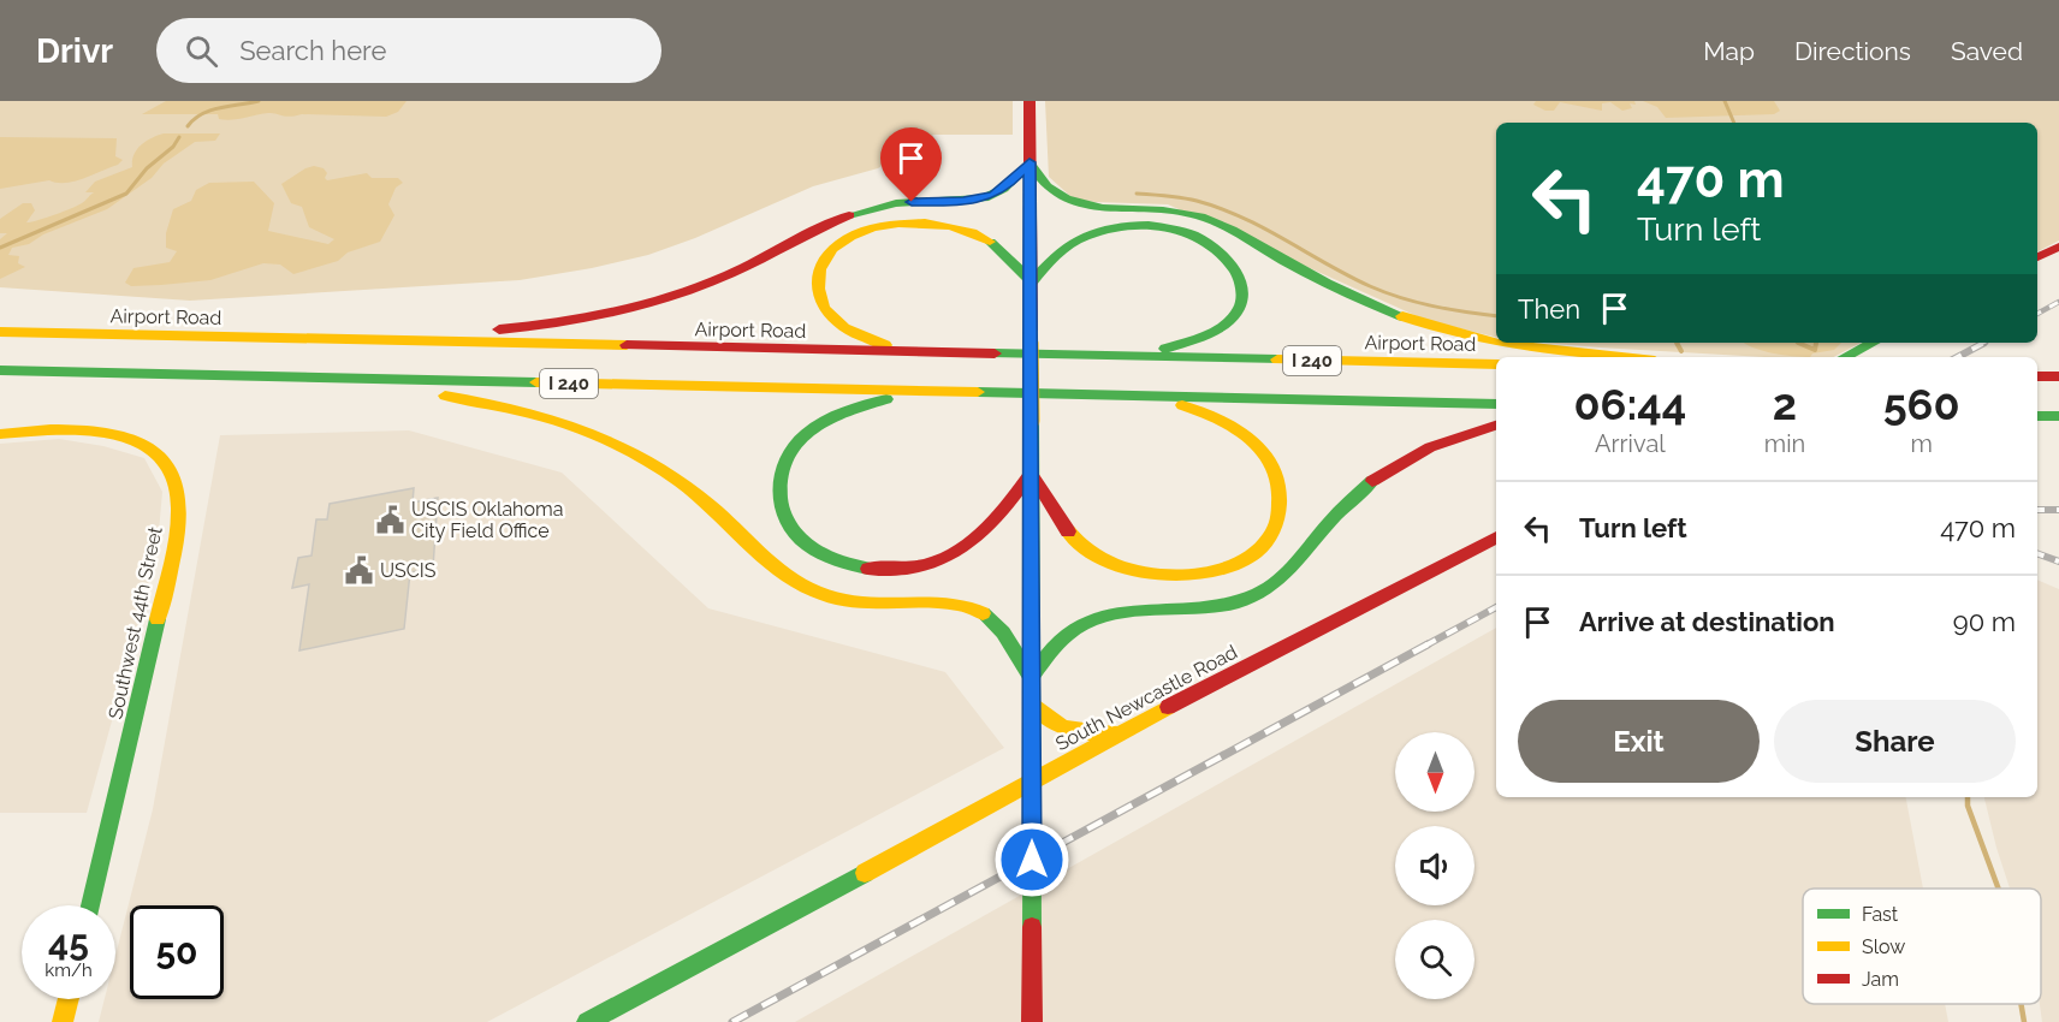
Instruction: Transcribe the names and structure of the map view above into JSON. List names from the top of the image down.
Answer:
{
  "streets": {
    "main road": [
      "Airport Road",
      "I 240",
      "Southwest 44th Street",
      "South Newcastle Road"
    ]
  },
  "places": {
    "public building": ["USCIS Oklahoma City Field Office", "USCIS"]
  },
  "legend": ["Fast", "Slow", "Jam"],
  "north": "bottom",
  "page": {
    "header": "Drivr",
    "search": "Search here",
    "nav": ["Map", "Directions", "Saved"],
    "turn": ["470 m", "Turn left"],
    "then": "Then",
    "eta": [
      "06:44",
      "Arrival",
      "2",
      "min",
      "560",
      "m"
    ],
    "list": [
      {
        "name": "Turn left",
        "value": "470 m"
      },
      {
        "name": "Arrive at destination",
        "value": "90 m"
      }
    ],
    "buttons": ["Exit", "Share"],
    "speed": "45 km/h",
    "limit": "50"
  }
}
